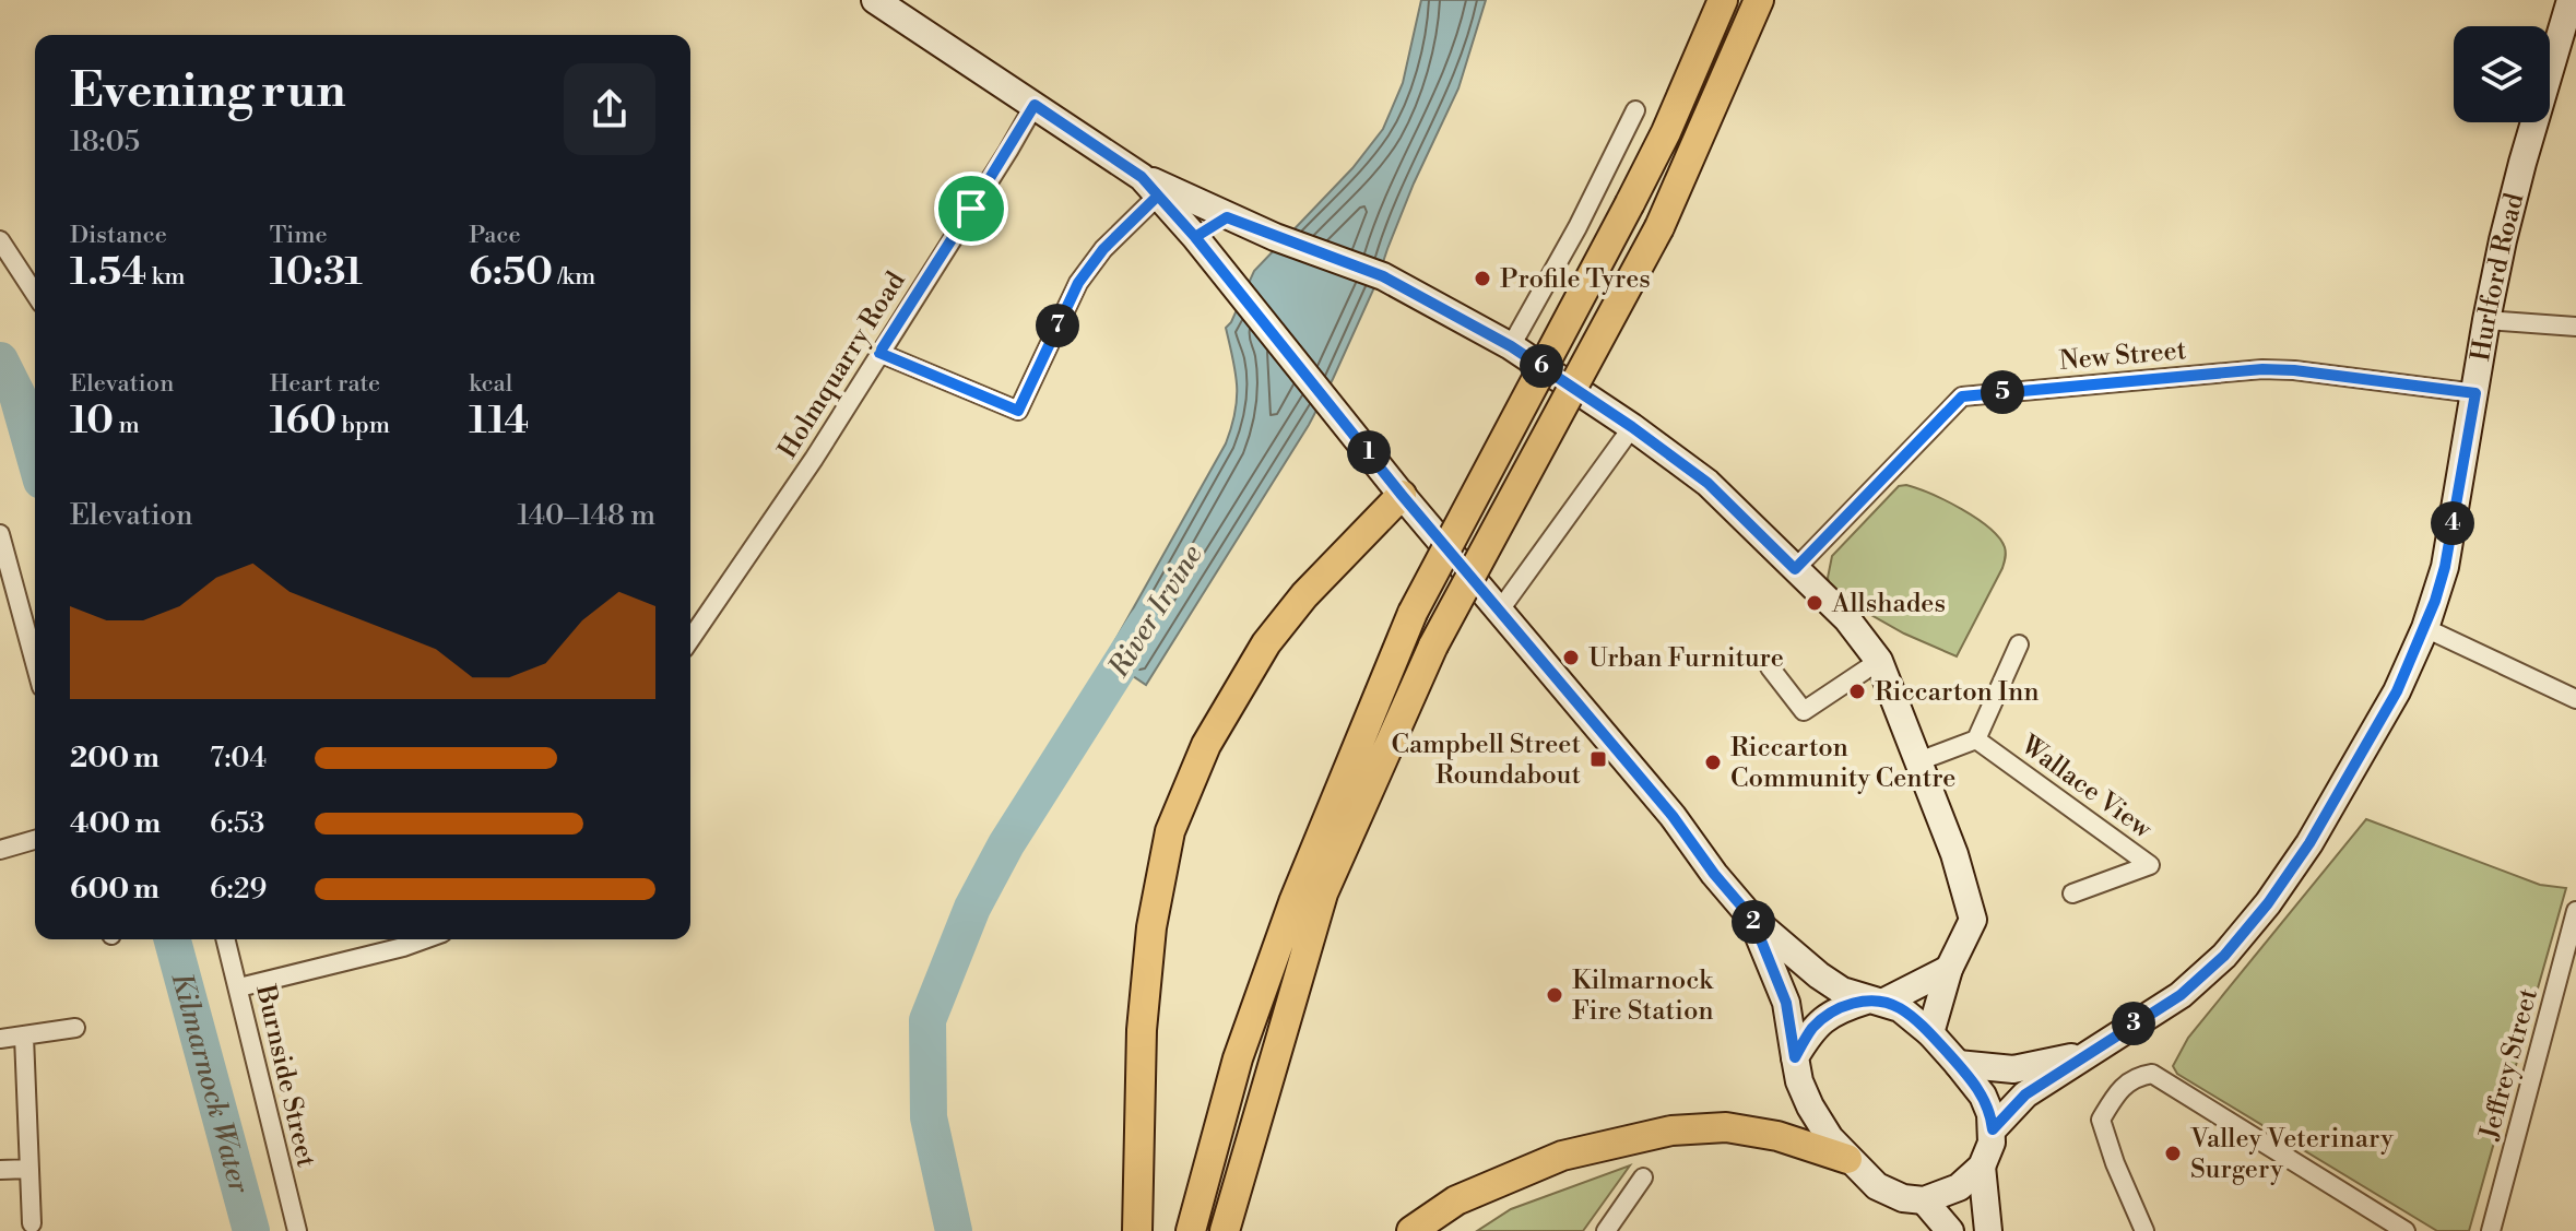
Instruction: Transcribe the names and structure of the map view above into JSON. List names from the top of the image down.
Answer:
{
  "streets": {
    "main road": ["Hurlford Road"],
    "street": [
      "New Street",
      "Holmquarry Road",
      "Wallace View",
      "Jeffrey Street",
      "Burnside Street"
    ]
  },
  "crossings": [
    ["Hurlford Road", "New Street"]
  ],
  "water": ["River Irvine", "Kilmarnock Water"],
  "places": {
    "other": [
      "Profile Tyres",
      "Allshades",
      "Urban Furniture",
      "Riccarton Inn",
      "Riccarton Community Centre",
      "Kilmarnock Fire Station",
      "Valley Veterinary Surgery"
    ],
    "transit": ["Campbell Street Roundabout"]
  },
  "page": {
    "heading": ["Evening run", "18:05"],
    "stats": [
      ["Distance", "1.54 km"],
      ["Time", "10:31"],
      ["Pace", "6:50 /km"],
      ["Elevation", "10 m"],
      ["Heart rate", "160 bpm"],
      ["kcal", "114"]
    ],
    "pins": [
      "7",
      "6",
      "5",
      "1",
      "4",
      "2",
      "3"
    ],
    "chart": ["Elevation", "140–148 m"],
    "list": [
      {
        "name": "200 m",
        "note": "7:04"
      },
      {
        "name": "400 m",
        "note": "6:53"
      },
      {
        "name": "600 m",
        "note": "6:29"
      }
    ]
  }
}
